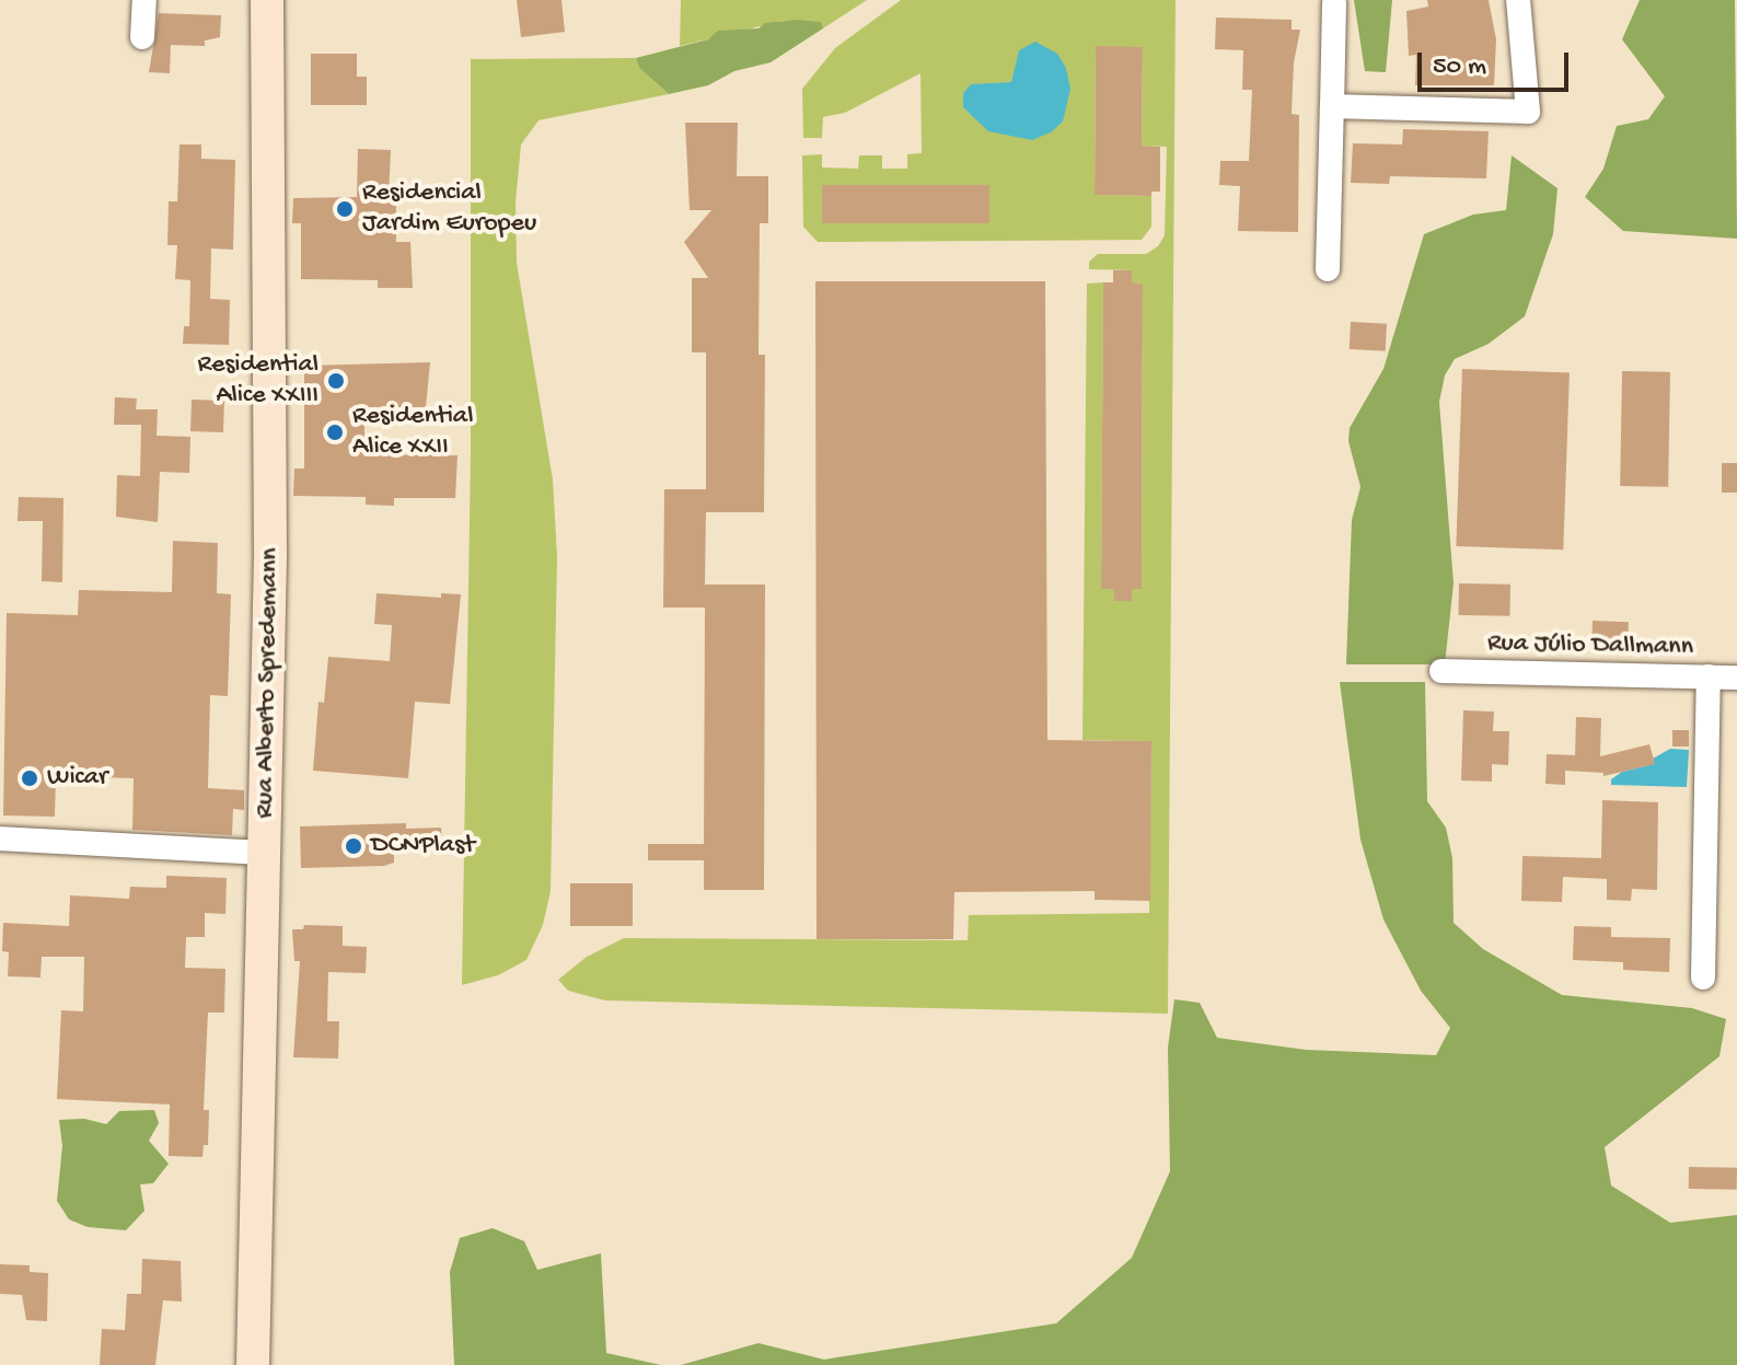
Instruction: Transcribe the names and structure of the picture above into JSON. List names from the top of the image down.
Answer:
{
  "streets": {
    "street": ["Rua Júlio Dallmann", "Rua Alberto Spredemann"]
  },
  "places": [
    "Residencial Jardim Europeu",
    "Residential Alice XXIII",
    "Residential Alice XXII",
    "Wicar",
    "DCNPlast"
  ],
  "scale_bar": "50 m"
}
